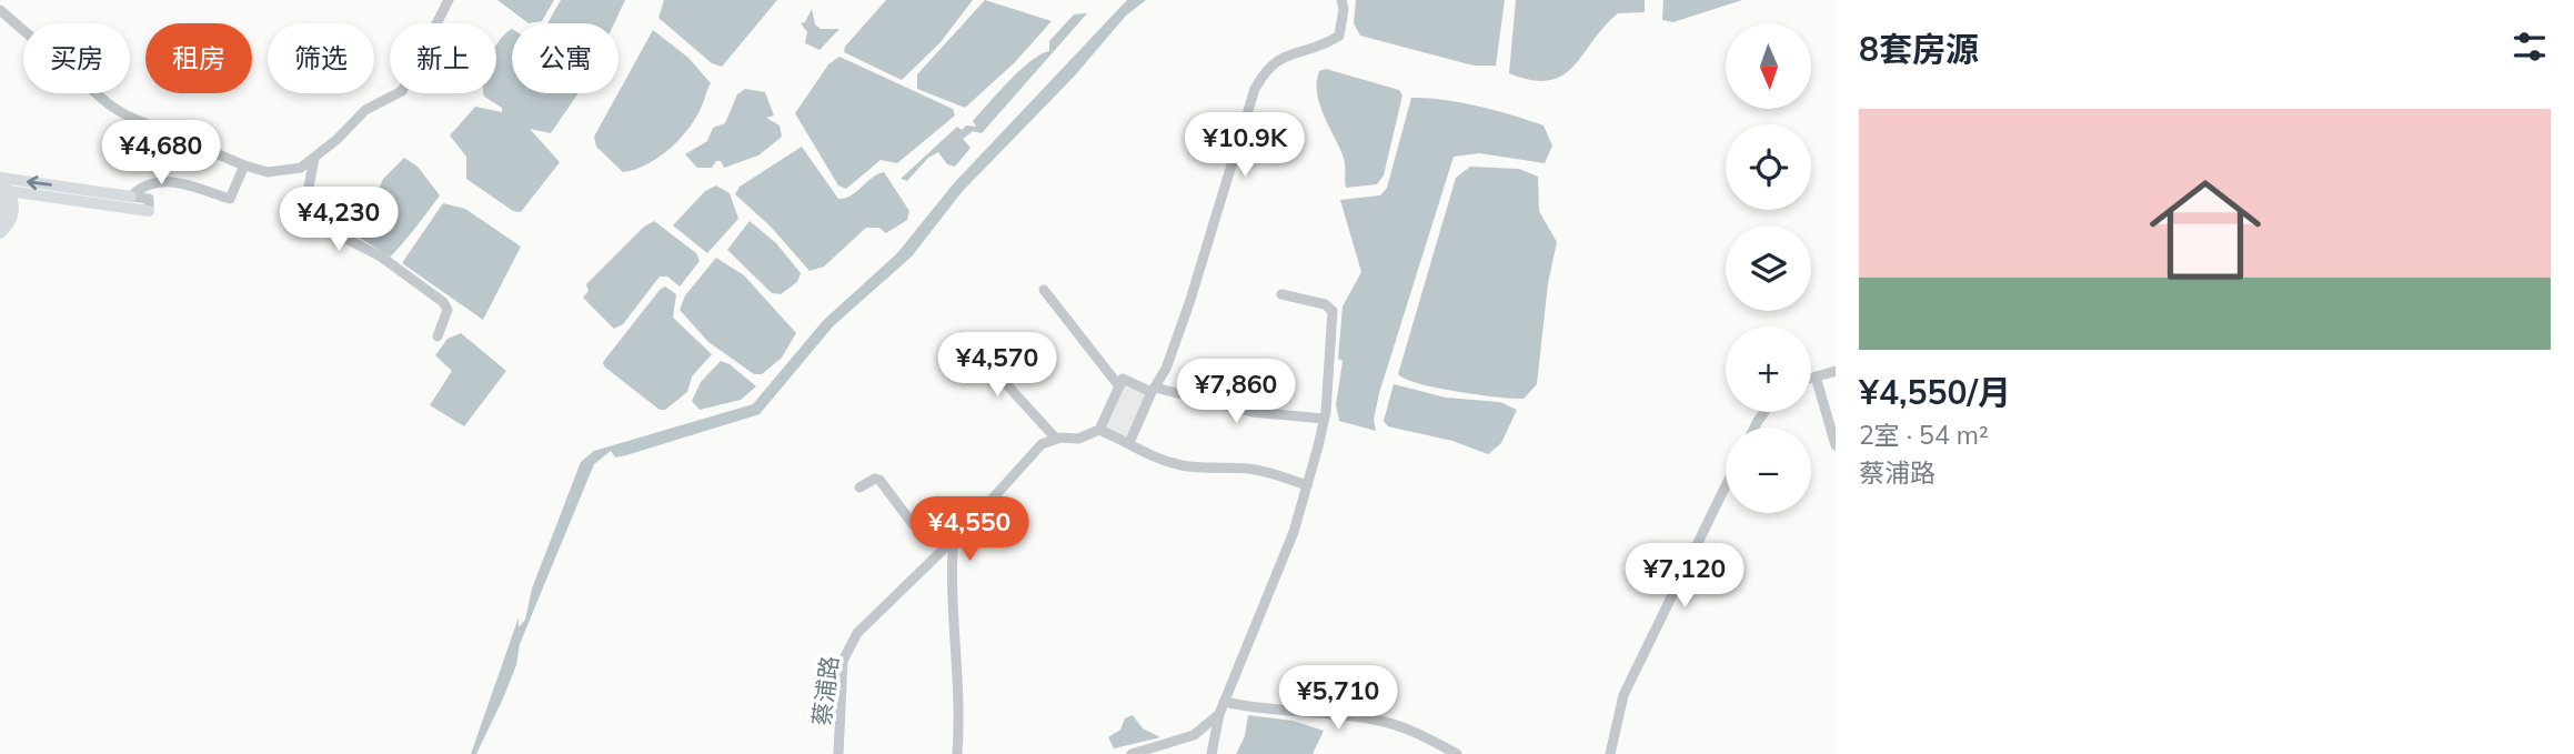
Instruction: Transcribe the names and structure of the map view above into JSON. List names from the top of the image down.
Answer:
{
  "streets": {
    "street": ["蔡浦路"]
  },
  "north": "bottom",
  "page": {
    "heading": "8套房源",
    "map_buttons": ["+", "−"],
    "chip": [
      "买房",
      "租房",
      "筛选",
      "新上",
      "公寓"
    ],
    "list": [
      {
        "name": "¥4,550/月",
        "note": "2室 · 54 m² · 蔡浦路"
      }
    ],
    "price": [
      "¥10.9K",
      "¥4,680",
      "¥4,230",
      "¥4,570",
      "¥7,860",
      "¥4,550",
      "¥7,120",
      "¥5,710"
    ]
  }
}
